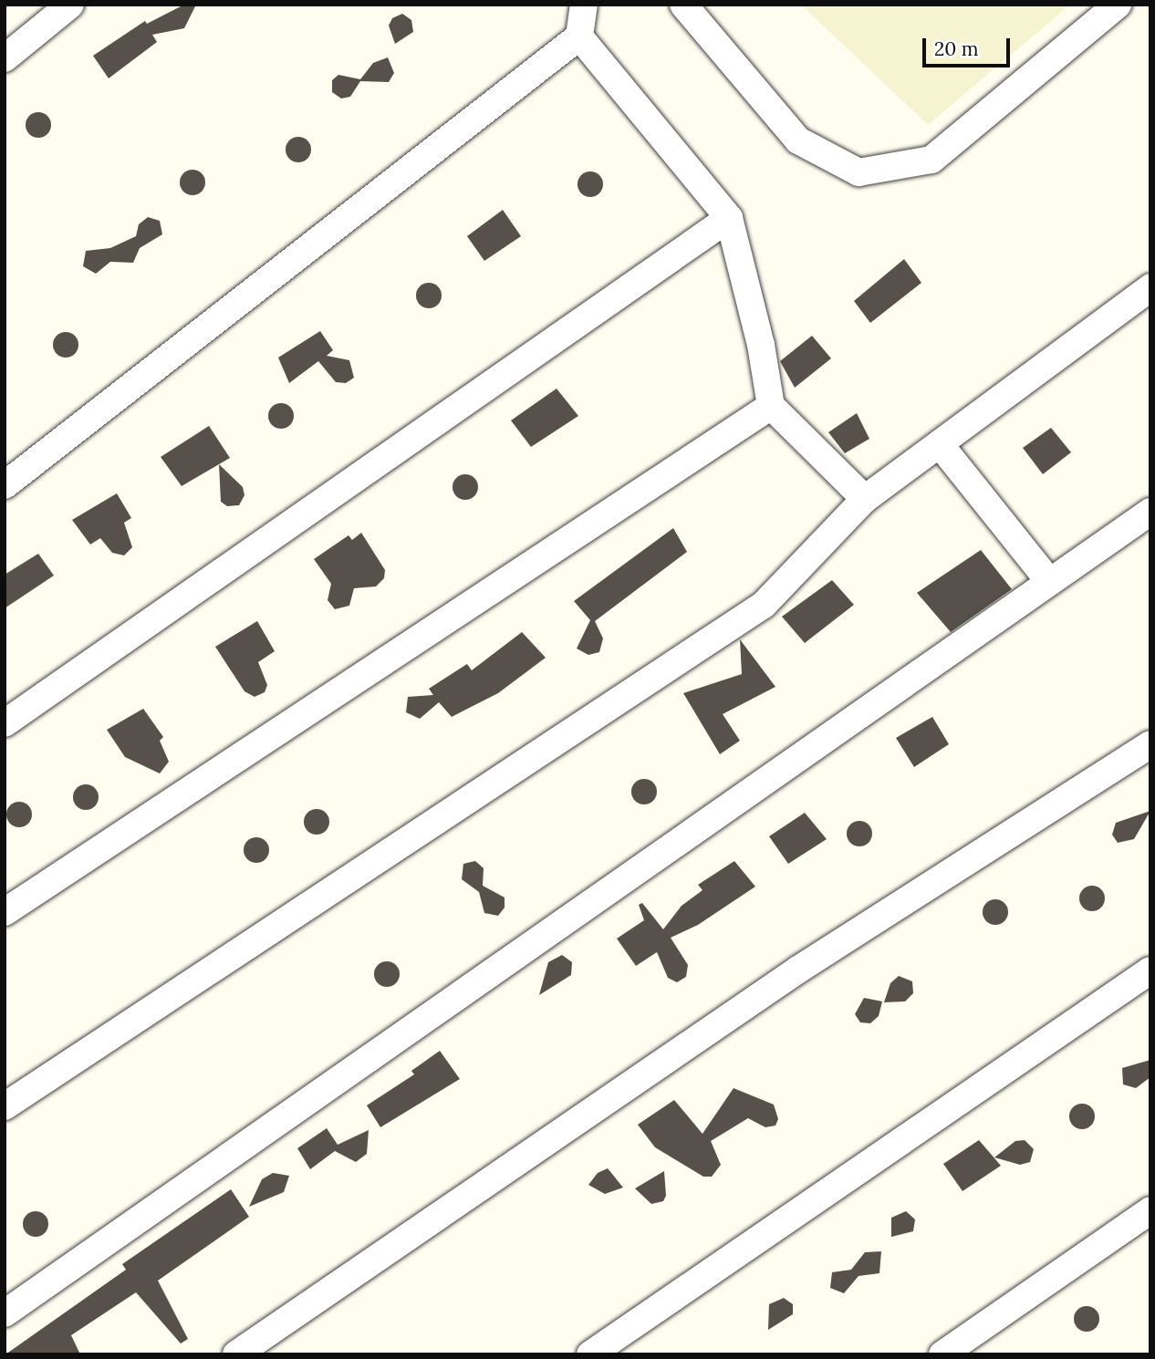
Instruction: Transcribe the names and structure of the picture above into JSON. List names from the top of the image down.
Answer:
{
  "scale_bar": "20 m"
}
